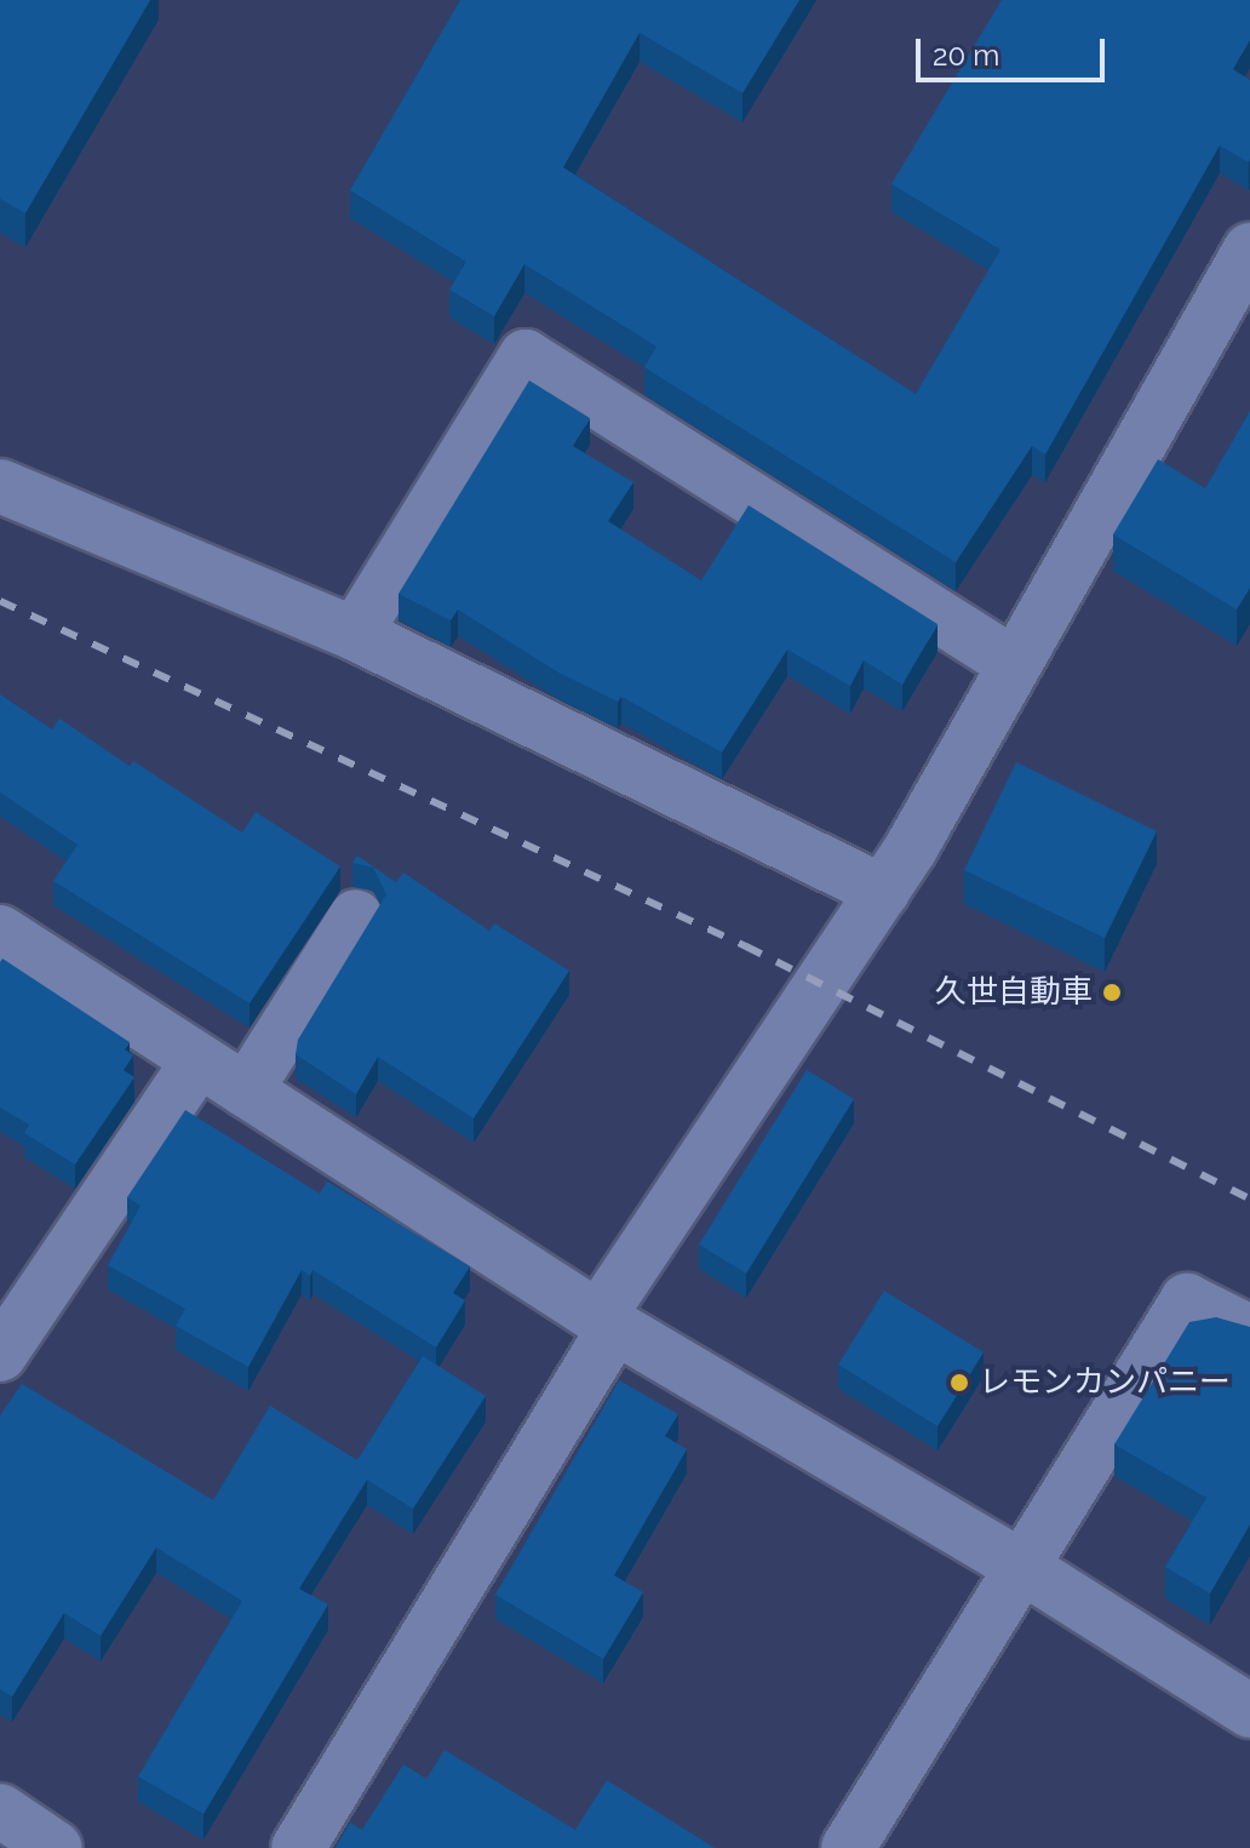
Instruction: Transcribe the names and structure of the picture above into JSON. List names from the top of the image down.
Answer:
{
  "places": ["久世自動車", "レモンカンパニー"],
  "scale_bar": "20 m"
}
